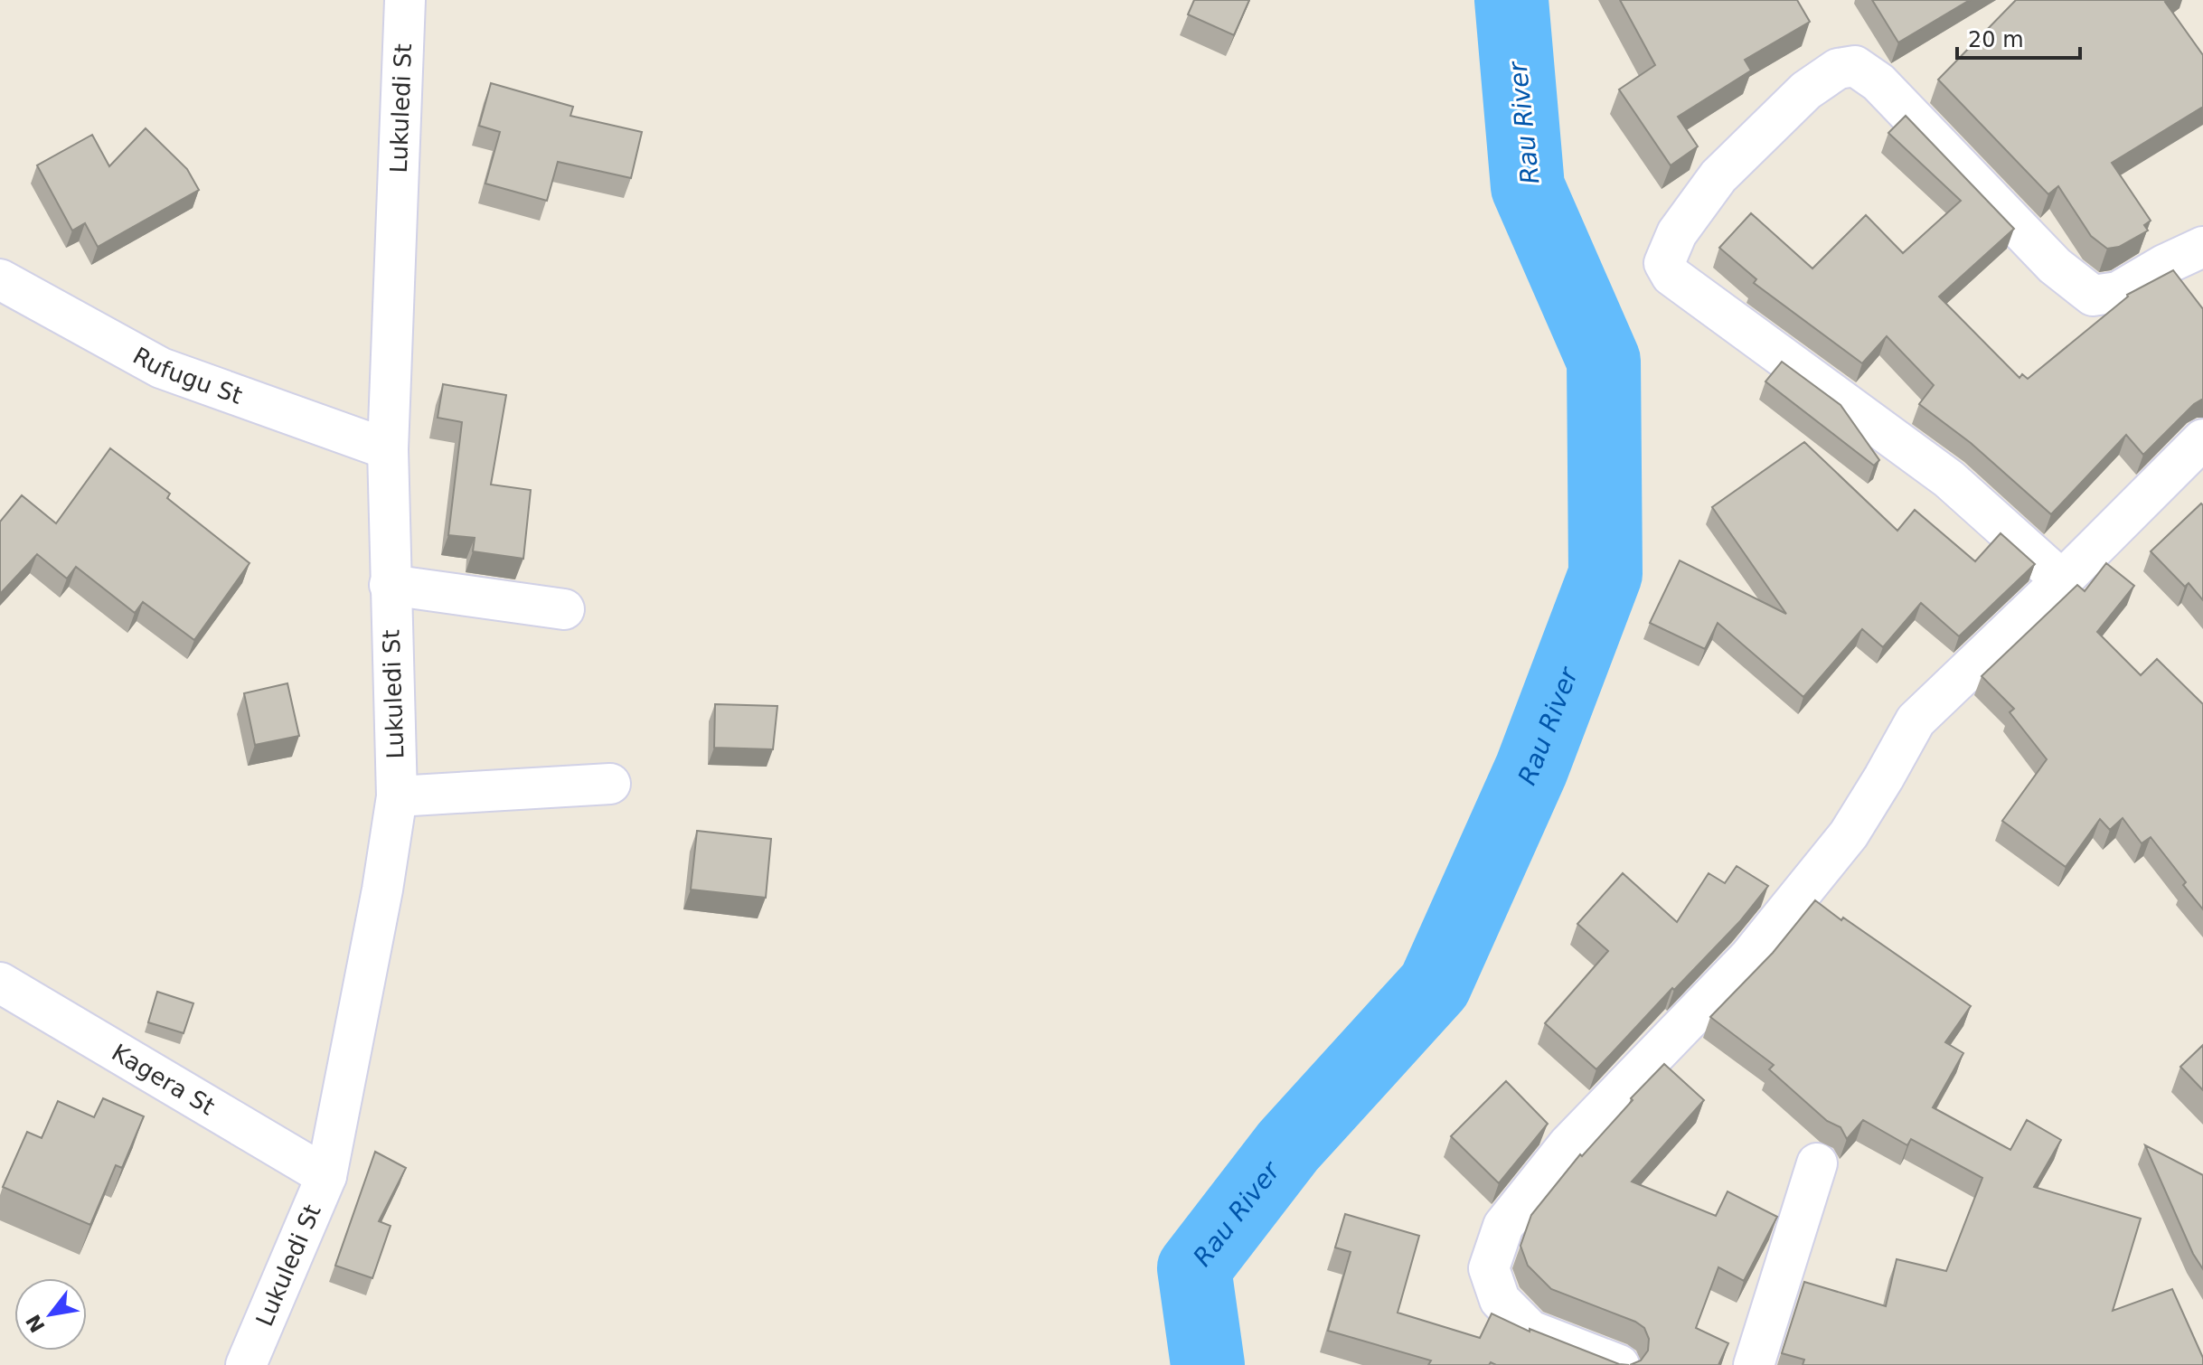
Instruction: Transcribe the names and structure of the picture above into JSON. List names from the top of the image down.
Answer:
{
  "streets": {
    "street": ["Lukuledi St", "Rufugu St", "Kagera St"]
  },
  "crossings": [
    ["Lukuledi St", "Rufugu St"],
    ["Lukuledi St", "Kagera St"]
  ],
  "water": ["Rau River"],
  "scale_bar": "20 m",
  "north": "bottom left"
}
